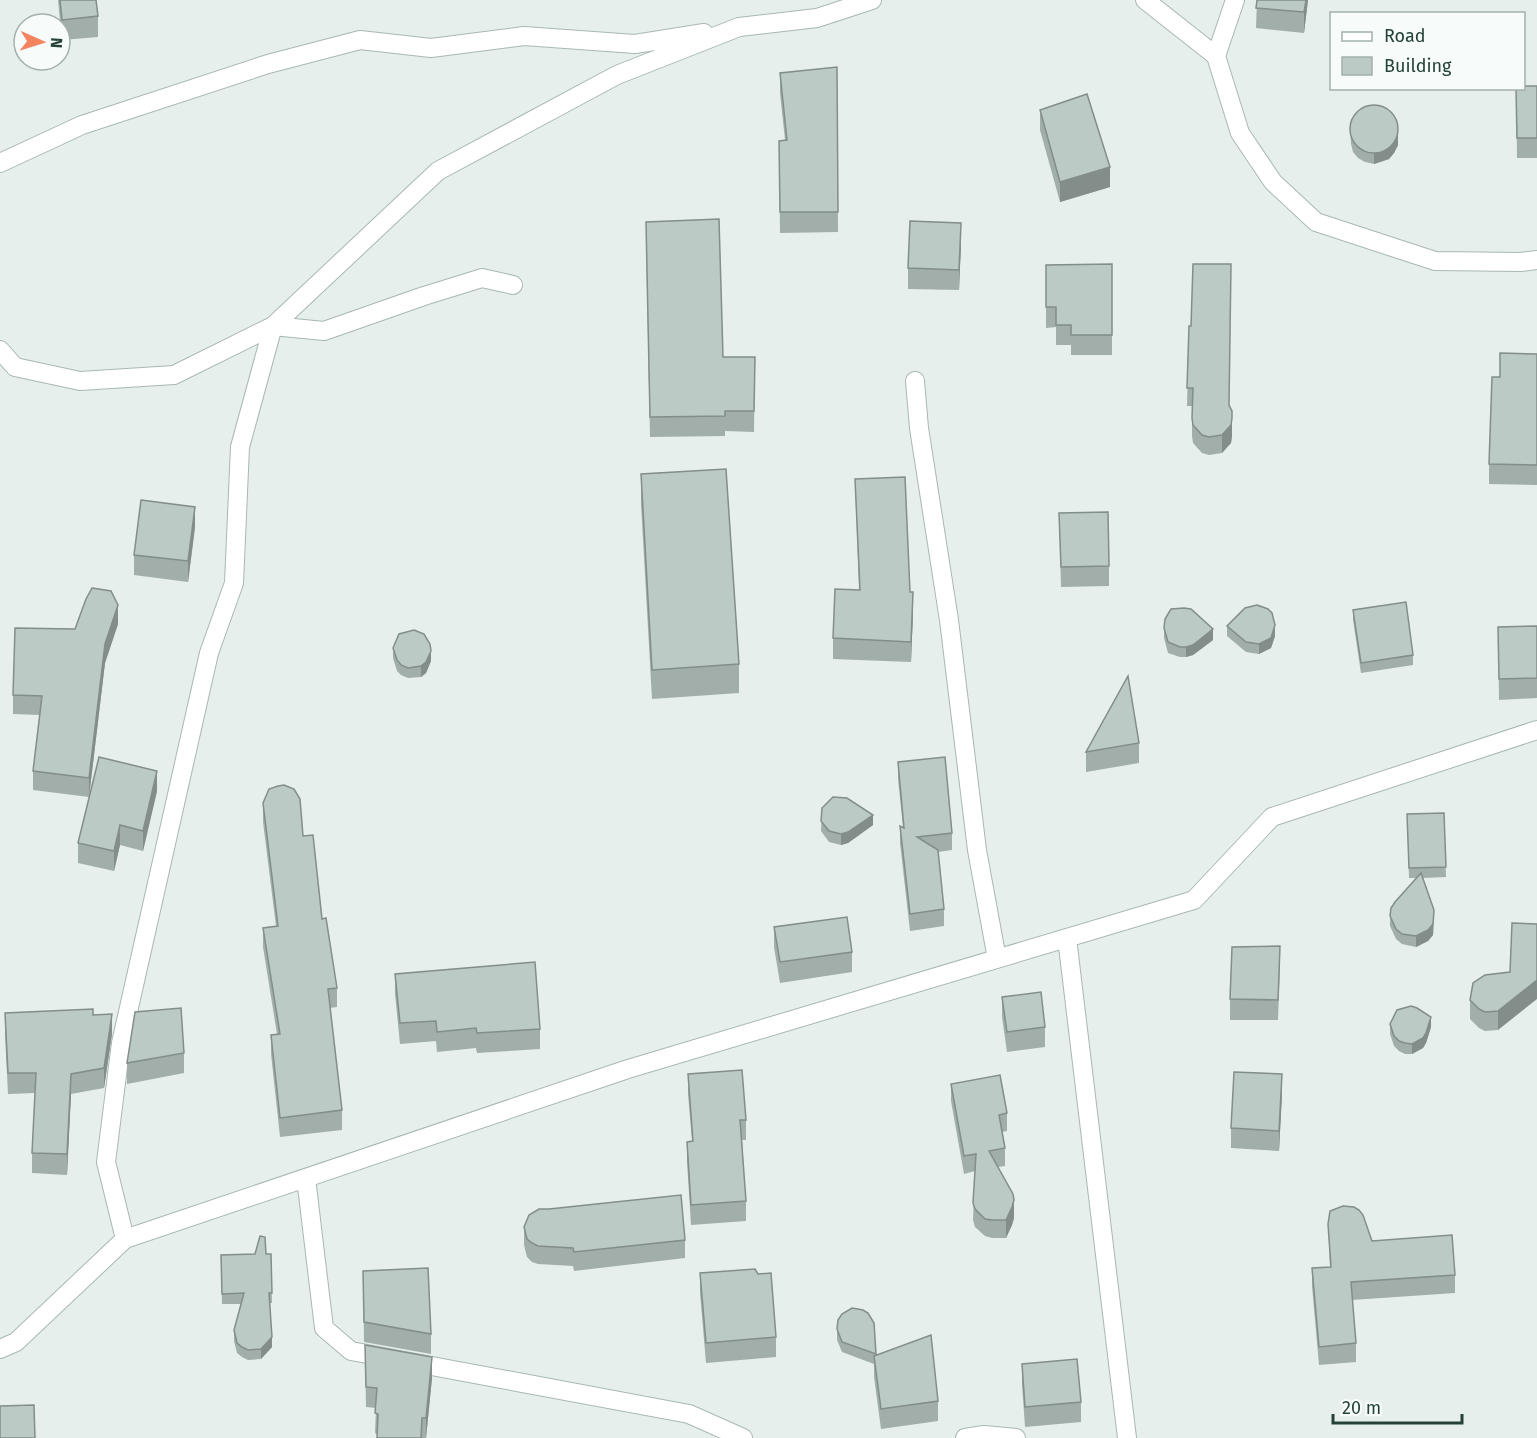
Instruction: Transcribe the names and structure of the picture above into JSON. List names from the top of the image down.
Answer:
{
  "legend": ["Road", "Building"],
  "scale_bar": "20 m",
  "north": "right"
}
